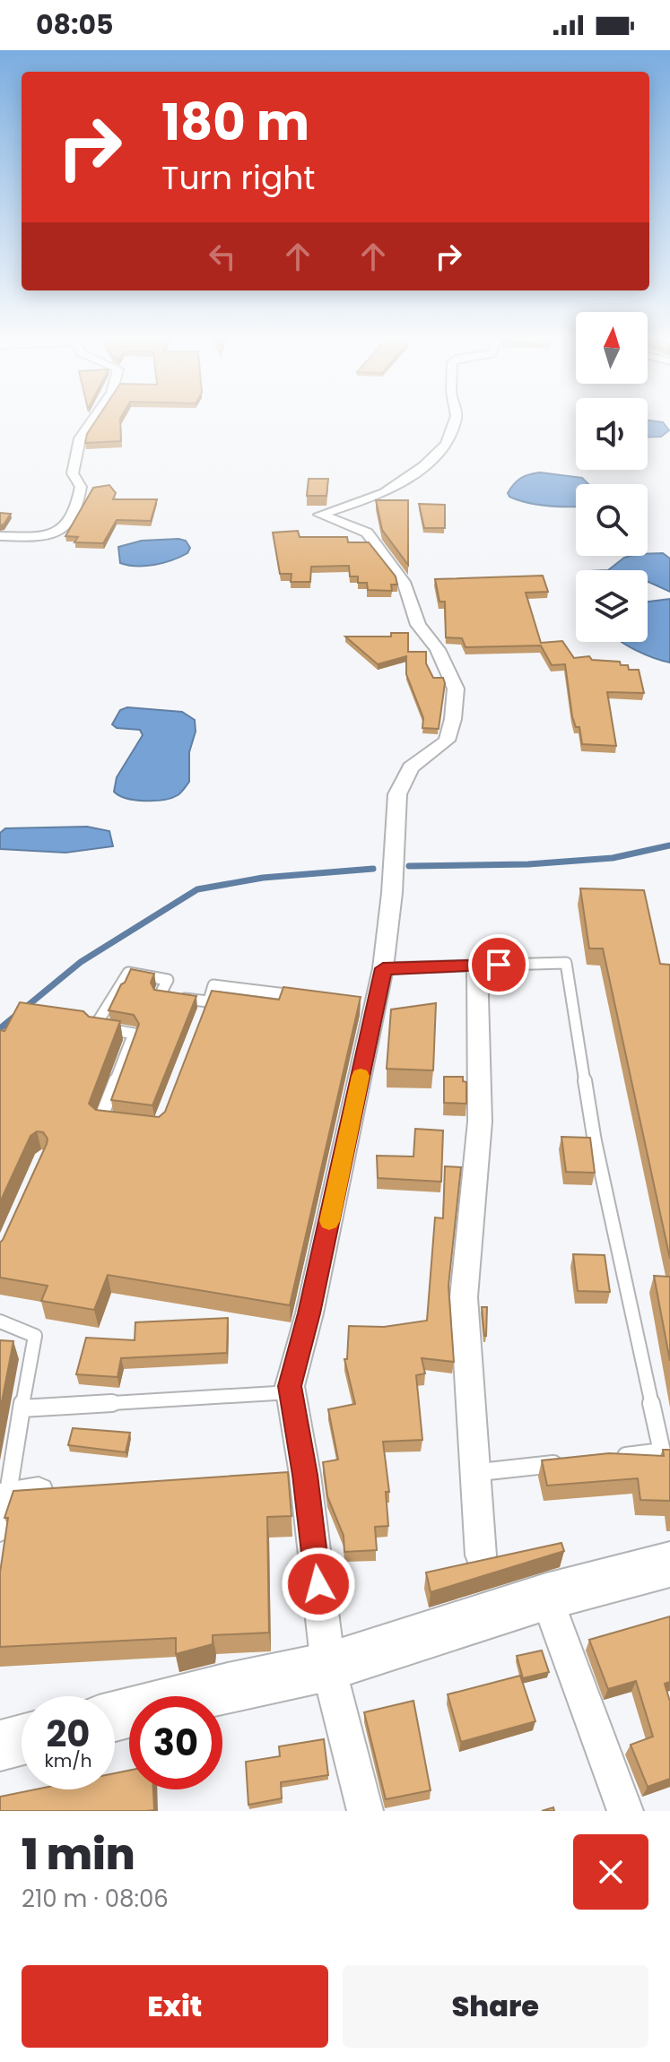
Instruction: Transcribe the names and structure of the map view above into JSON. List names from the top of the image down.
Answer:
{
  "north": "top",
  "page": {
    "status": "08:05",
    "turn": ["180 m", "Turn right"],
    "speed": "20 km/h",
    "limit": "30",
    "heading": ["1 min", "210 m · 08:06"],
    "buttons": ["Exit", "Share"]
  }
}
